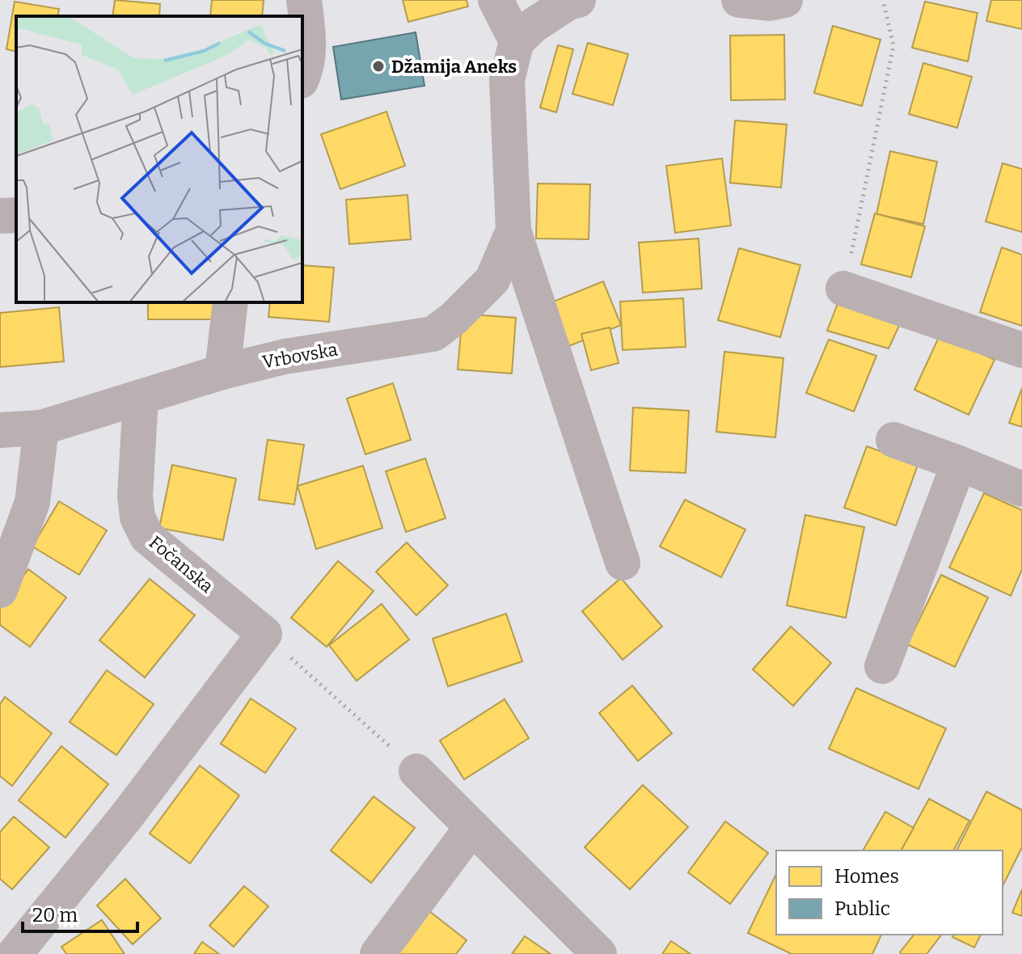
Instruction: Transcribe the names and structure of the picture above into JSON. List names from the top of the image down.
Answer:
{
  "streets": {
    "street": ["Vrbovska", "Fočanska"]
  },
  "crossings": [
    ["Vrbovska", "Fočanska"]
  ],
  "places": ["Džamija Aneks"],
  "legend": ["Homes", "Public"],
  "scale_bar": "20 m"
}
